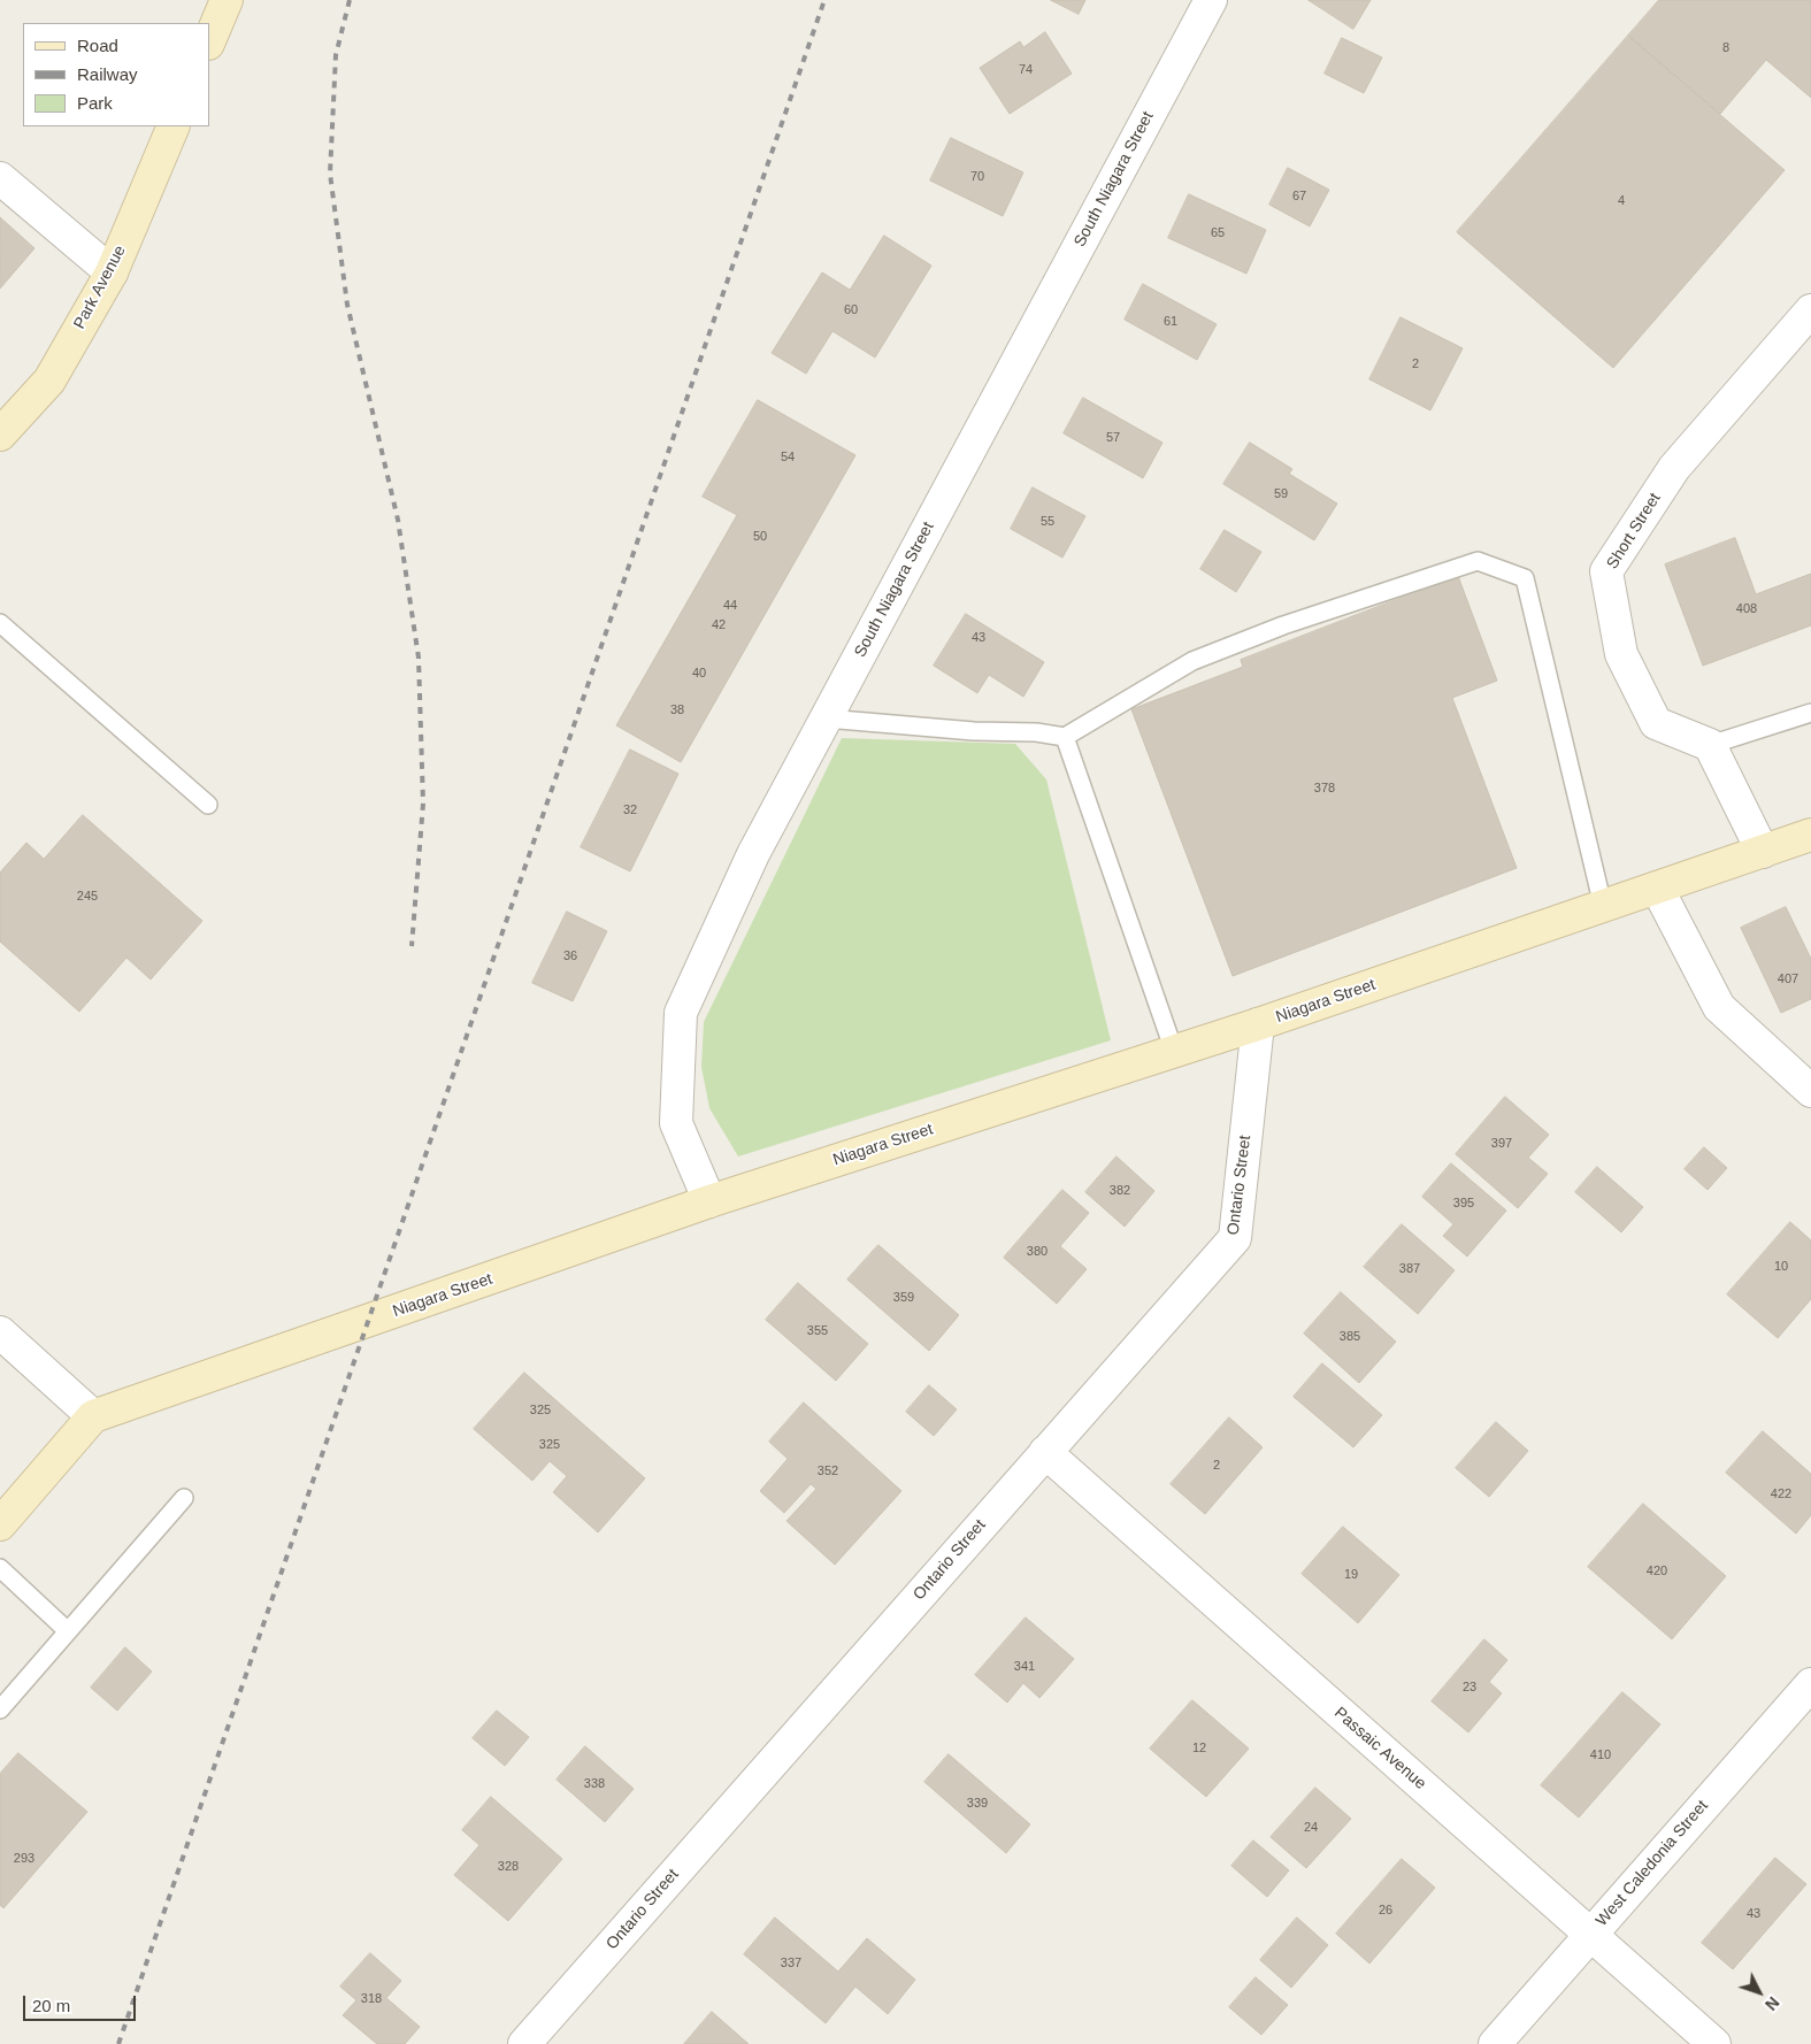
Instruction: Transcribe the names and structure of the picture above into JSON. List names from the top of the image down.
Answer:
{
  "streets": {
    "street": [
      "South Niagara Street",
      "Park Avenue",
      "Short Street",
      "Niagara Street",
      "Ontario Street",
      "Passaic Avenue",
      "West Caledonia Street"
    ]
  },
  "crossings": [
    ["South Niagara Street", "Niagara Street"],
    ["Niagara Street", "Ontario Street"],
    ["Ontario Street", "Passaic Avenue"],
    ["Passaic Avenue", "West Caledonia Street"]
  ],
  "house_numbers": [
    "8",
    "74",
    "70",
    "67",
    "4",
    "65",
    "60",
    "61",
    "2",
    "57",
    "54",
    "59",
    "55",
    "50",
    "44",
    "408",
    "42",
    "43",
    "40",
    "38",
    "378",
    "32",
    "245",
    "36",
    "407",
    "397",
    "382",
    "395",
    "380",
    "10",
    "387",
    "359",
    "355",
    "385",
    "325",
    "325",
    "2",
    "352",
    "422",
    "420",
    "19",
    "341",
    "23",
    "12",
    "410",
    "338",
    "339",
    "24",
    "293",
    "328",
    "26",
    "43",
    "337",
    "318"
  ],
  "legend": ["Road", "Railway", "Park"],
  "scale_bar": "20 m",
  "north": "bottom right"
}
